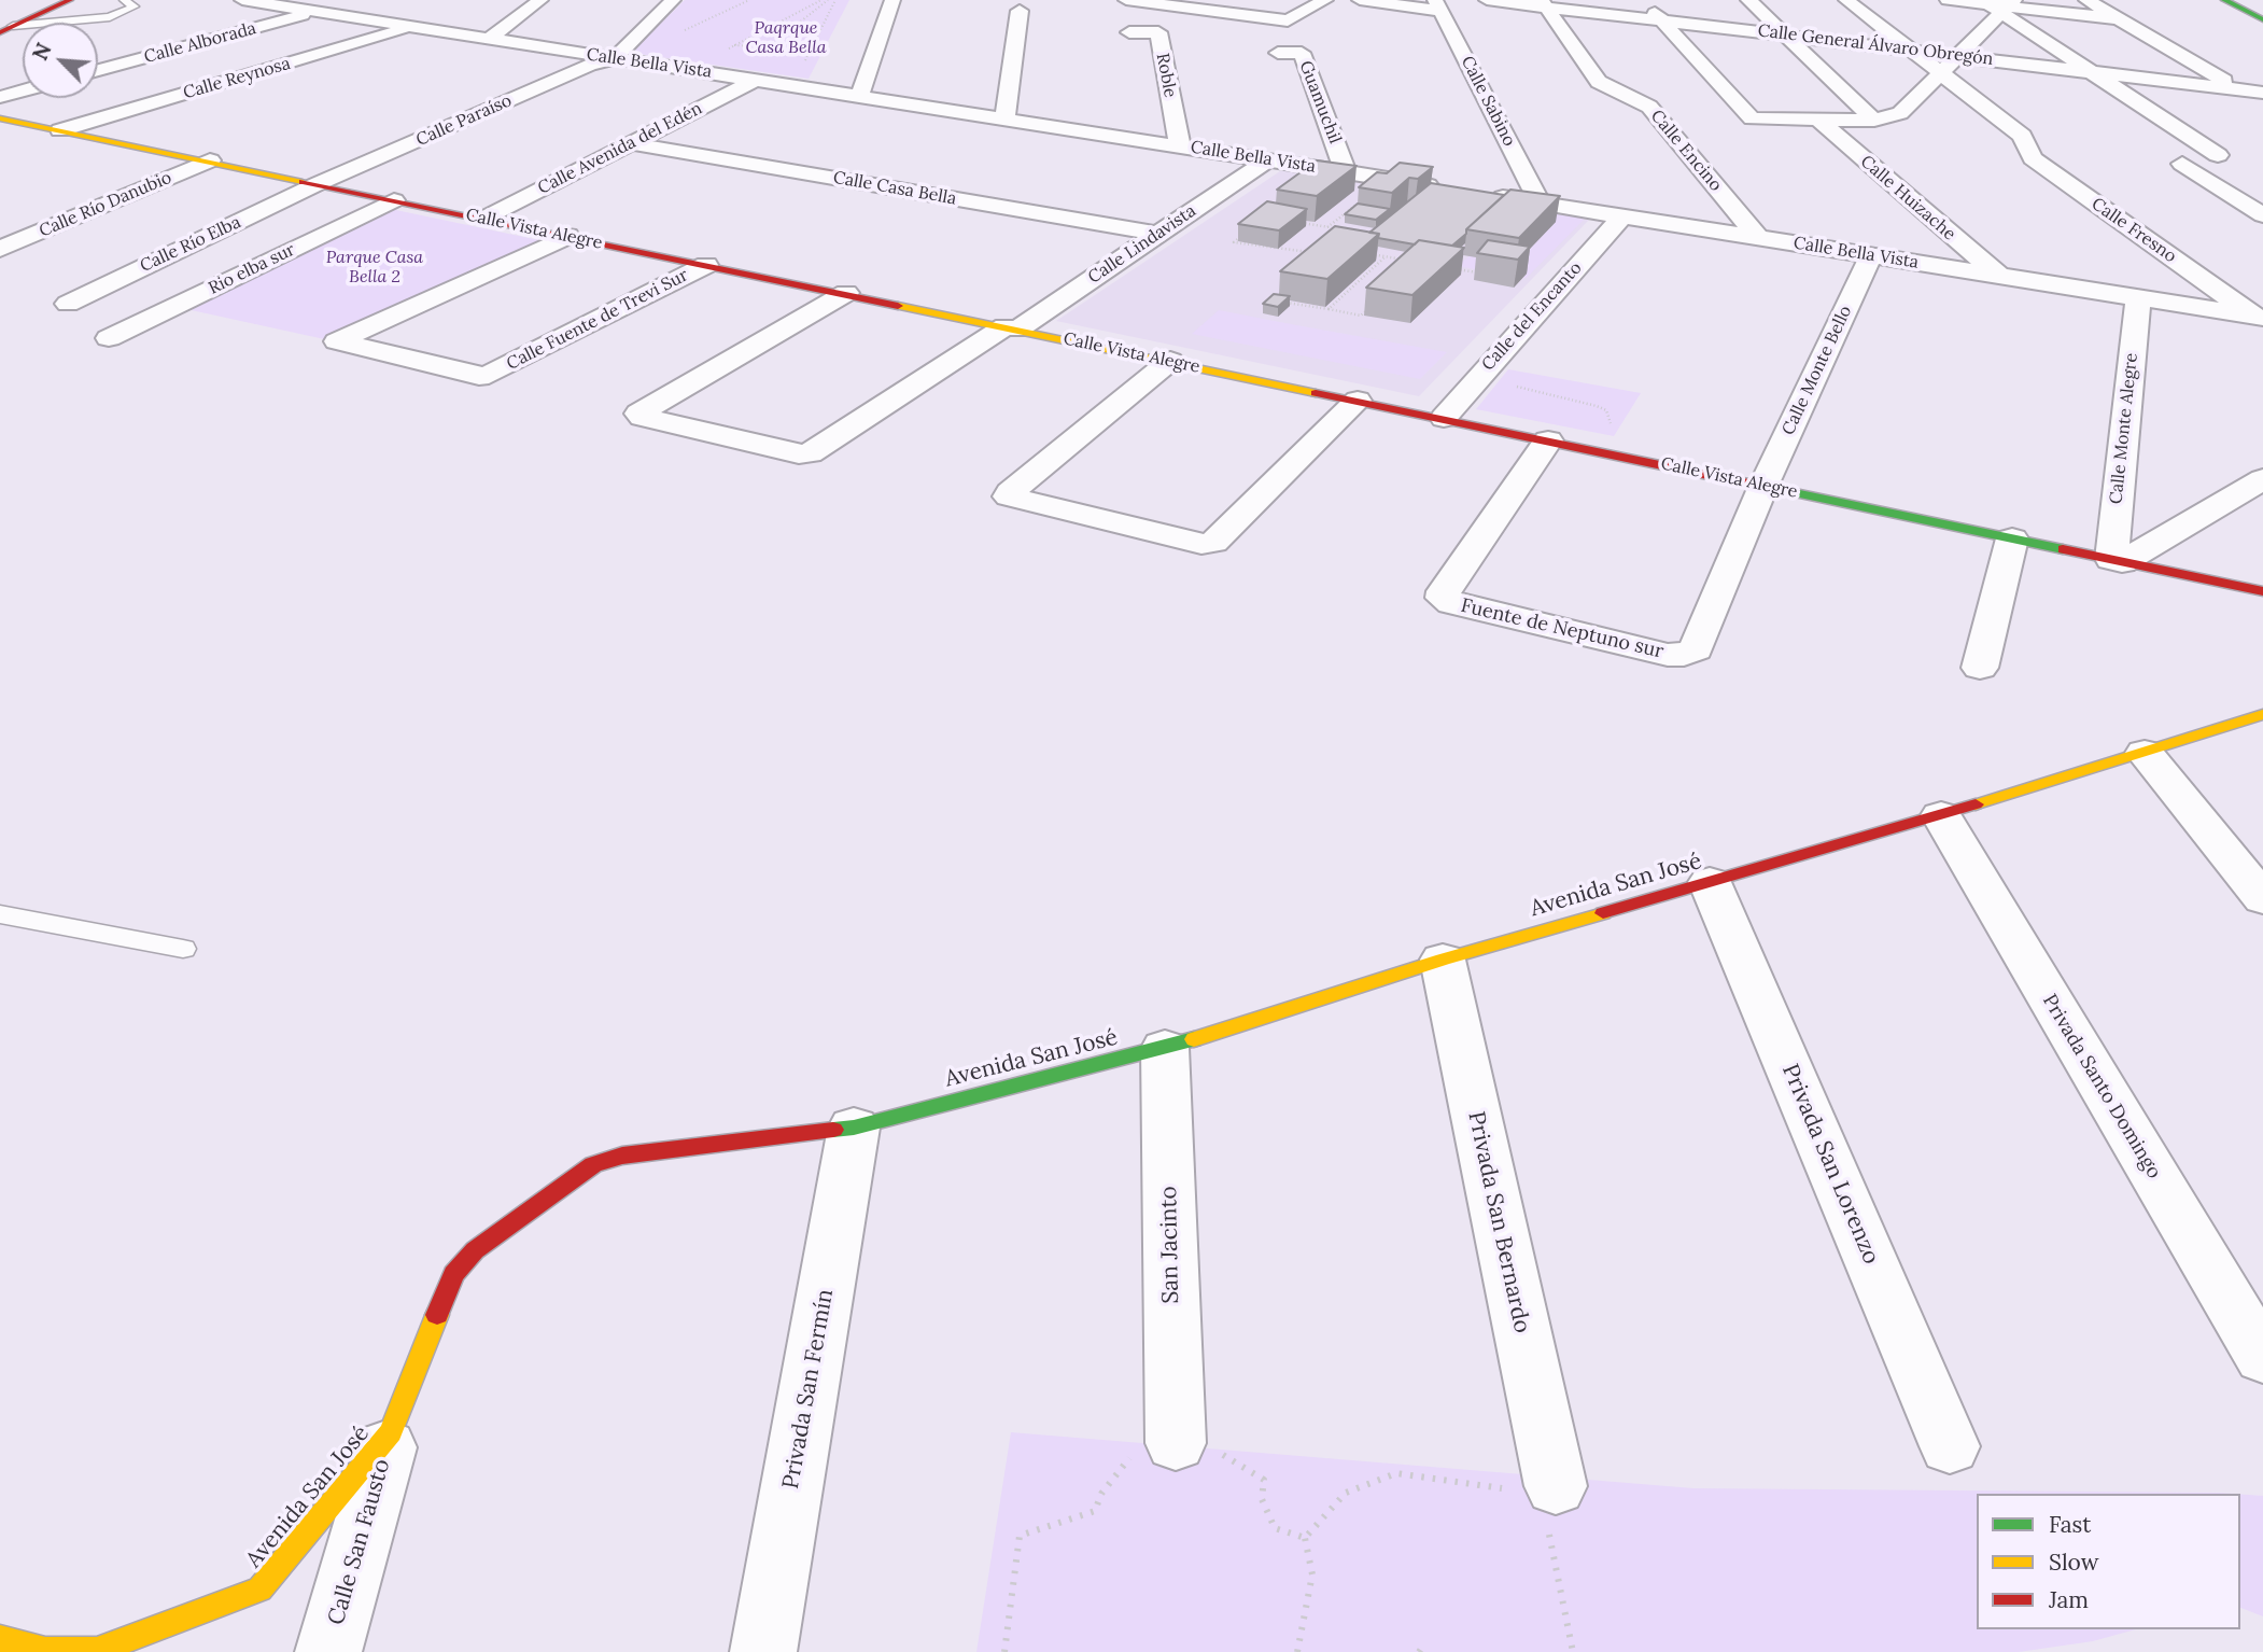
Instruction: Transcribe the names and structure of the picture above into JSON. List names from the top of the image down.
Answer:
{
  "streets": {
    "street": [
      "Calle Alborada",
      "Calle General Álvaro Obregón",
      "Calle Bella Vista",
      "Roble",
      "Calle Reynosa",
      "Calle Sabino",
      "Guamuchil",
      "Calle Paraíso",
      "Calle Avenida del Edén",
      "Calle Encino",
      "Calle Casa Bella",
      "Calle Huizache",
      "Calle Río Danubio",
      "Calle Vista Alegre",
      "Calle Fresno",
      "Calle Río Elba",
      "Calle Lindavista",
      "Rio elba sur",
      "Calle del Encanto",
      "Calle Fuente de Trevi Sur",
      "Calle Monte Bello",
      "Calle Monte Alegre",
      "Fuente de Neptuno sur",
      "Avenida San José",
      "Privada Santo Domingo",
      "Privada San Lorenzo",
      "Privada San Bernardo",
      "San Jacinto",
      "Privada San Fermín",
      "Calle San Fausto"
    ]
  },
  "crossings": [
    ["Calle Alborada", "Calle Bella Vista"],
    ["Calle General Álvaro Obregón", "Calle Encino"],
    ["Calle General Álvaro Obregón", "Calle Fresno"],
    ["Calle Bella Vista", "Roble"],
    ["Calle Bella Vista", "Calle Reynosa"],
    ["Calle Bella Vista", "Calle Sabino"],
    ["Calle Bella Vista", "Guamuchil"],
    ["Calle Bella Vista", "Calle Paraíso"],
    ["Calle Bella Vista", "Calle Avenida del Edén"],
    ["Calle Bella Vista", "Calle Encino"],
    ["Calle Bella Vista", "Calle Huizache"],
    ["Calle Bella Vista", "Calle Fresno"],
    ["Calle Bella Vista", "Calle Lindavista"],
    ["Calle Bella Vista", "Calle del Encanto"],
    ["Calle Bella Vista", "Calle Monte Bello"],
    ["Calle Bella Vista", "Calle Monte Alegre"],
    ["Calle Reynosa", "Calle Vista Alegre"],
    ["Calle Paraíso", "Calle Vista Alegre"],
    ["Calle Paraíso", "Calle Río Elba"],
    ["Calle Avenida del Edén", "Calle Casa Bella"],
    ["Calle Avenida del Edén", "Calle Vista Alegre"],
    ["Calle Casa Bella", "Calle Lindavista"],
    ["Calle Río Danubio", "Calle Vista Alegre"],
    ["Calle Vista Alegre", "Calle Río Elba"],
    ["Calle Vista Alegre", "Calle Lindavista"],
    ["Calle Vista Alegre", "Rio elba sur"],
    ["Calle Vista Alegre", "Calle del Encanto"],
    ["Calle Vista Alegre", "Calle Fuente de Trevi Sur"],
    ["Calle Vista Alegre", "Calle Monte Bello"],
    ["Calle Vista Alegre", "Calle Monte Alegre"],
    ["Calle Vista Alegre", "Fuente de Neptuno sur"],
    ["Calle Monte Bello", "Fuente de Neptuno sur"],
    ["Avenida San José", "Privada Santo Domingo"],
    ["Avenida San José", "Privada San Lorenzo"],
    ["Avenida San José", "Privada San Bernardo"],
    ["Avenida San José", "San Jacinto"],
    ["Avenida San José", "Privada San Fermín"],
    ["Avenida San José", "Calle San Fausto"]
  ],
  "parks": ["Paqrque Casa Bella", "Parque Casa Bella 2"],
  "legend": ["Fast", "Slow", "Jam"],
  "north": "top left"
}
